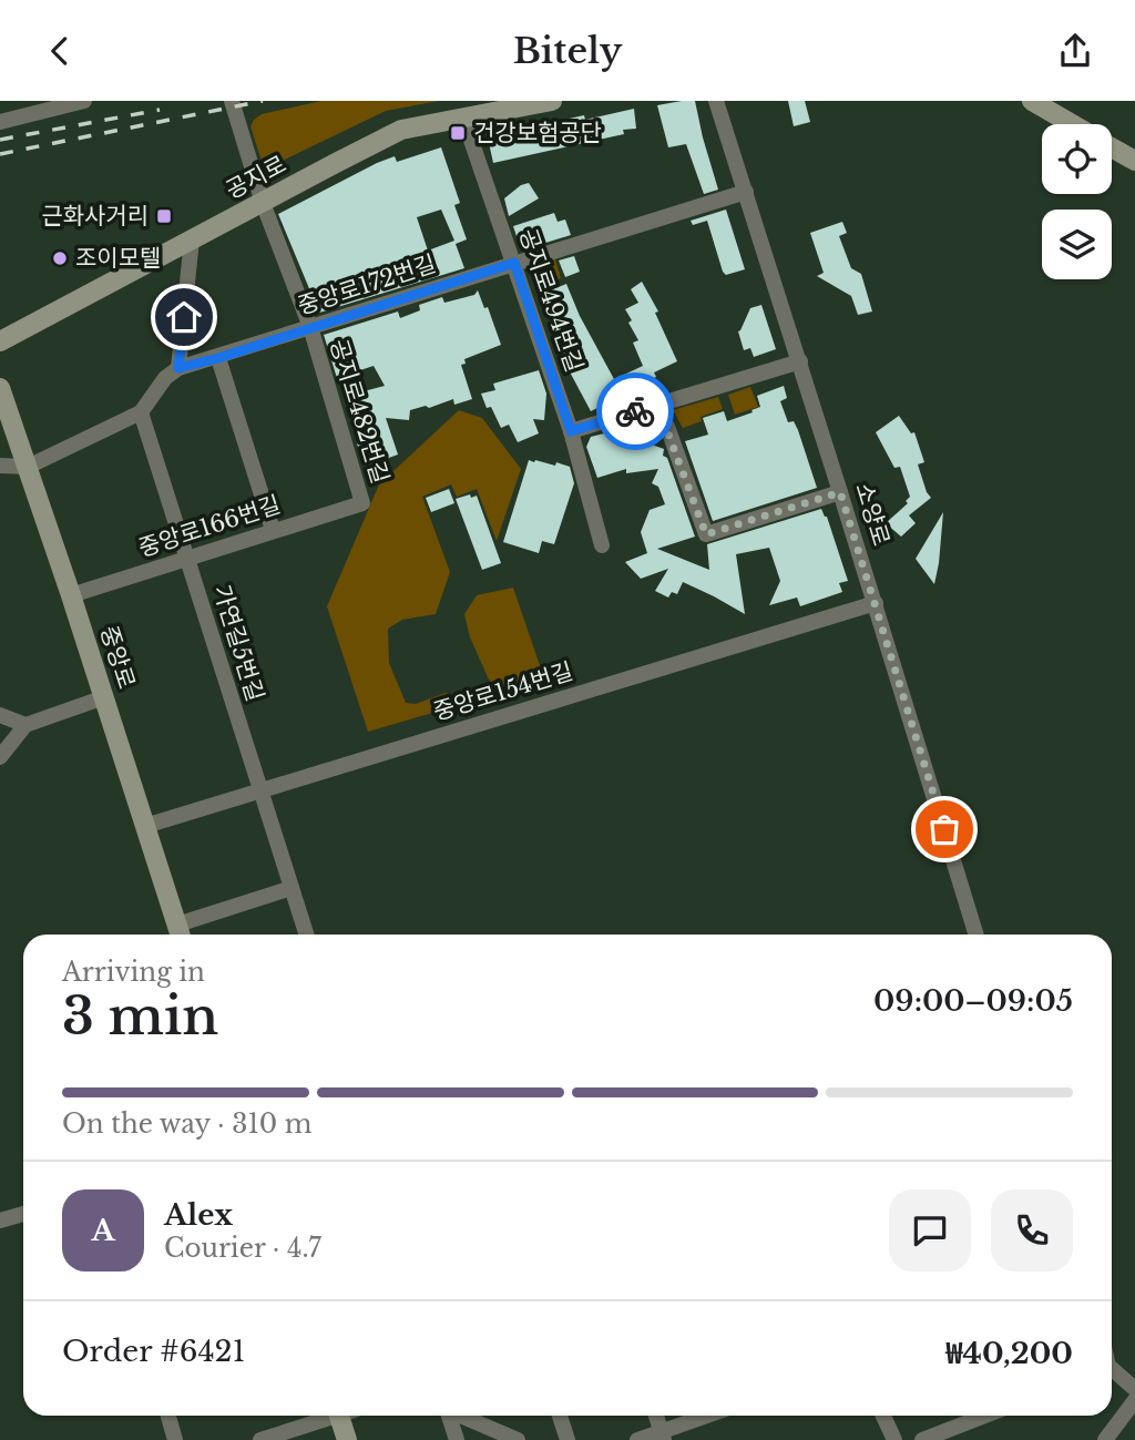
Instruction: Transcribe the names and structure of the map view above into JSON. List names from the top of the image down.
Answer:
{
  "streets": {
    "street": [
      "공지로",
      "중앙로172번길",
      "공지로494번길",
      "공지로482번길",
      "소양로",
      "중앙로166번길",
      "가연길5번길",
      "중앙로",
      "중앙로154번길"
    ]
  },
  "crossings": [
    ["공지로", "공지로494번길"],
    ["공지로", "공지로482번길"],
    ["중앙로172번길", "공지로494번길"],
    ["중앙로172번길", "공지로482번길"],
    ["중앙로172번길", "소양로"],
    ["공지로482번길", "중앙로166번길"],
    ["소양로", "중앙로154번길"],
    ["중앙로166번길", "가연길5번길"],
    ["중앙로166번길", "중앙로"],
    ["가연길5번길", "중앙로154번길"],
    ["중앙로", "중앙로154번길"]
  ],
  "places": {
    "transit": ["건강보험공단", "근화사거리"],
    "other": ["조이모텔"]
  },
  "page": {
    "header": "Bitely",
    "heading": ["3 min", "Arriving in", "09:00–09:05"],
    "panel": [
      "Alex",
      "Courier · 4.7",
      "Order #6421",
      "₩40,200"
    ],
    "bar": "On the way · 310 m",
    "round": "A"
  }
}
